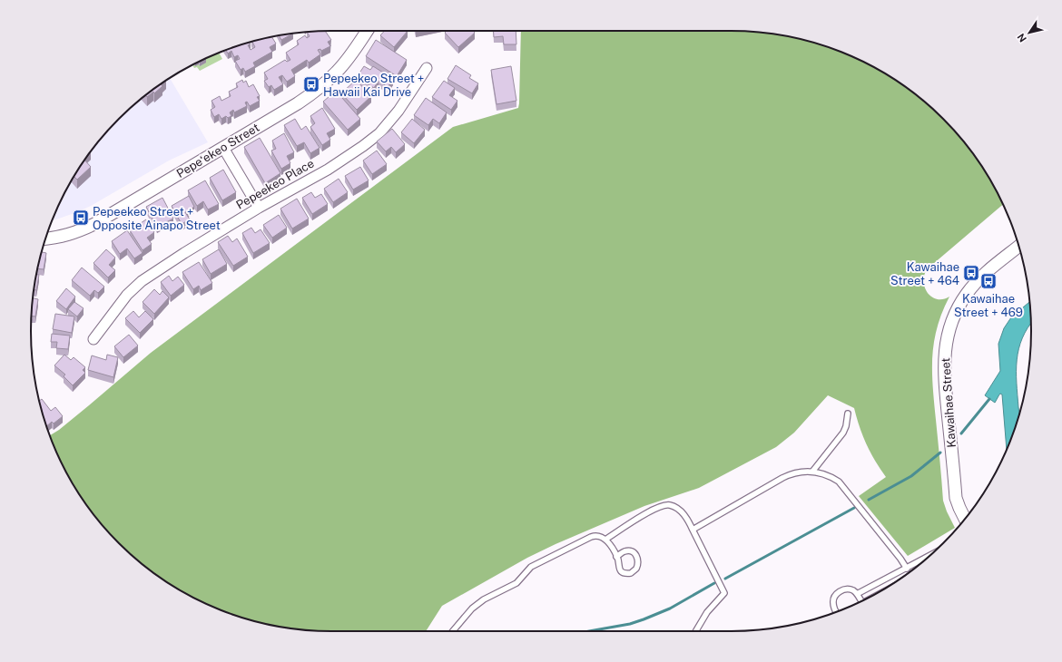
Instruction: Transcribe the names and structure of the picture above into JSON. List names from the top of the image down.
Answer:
{
  "streets": {
    "street": ["Pepeʻekeo Street", "Pepeekeo Place", "Kawaihae Street"]
  },
  "places": {
    "bus stop": [
      "Pepeekeo Street + Hawaii Kai Drive",
      "Pepeekeo Street + Opposite Ainapo Street",
      "Kawaihae Street + 464",
      "Kawaihae Street + 469"
    ]
  },
  "north": "bottom left"
}
